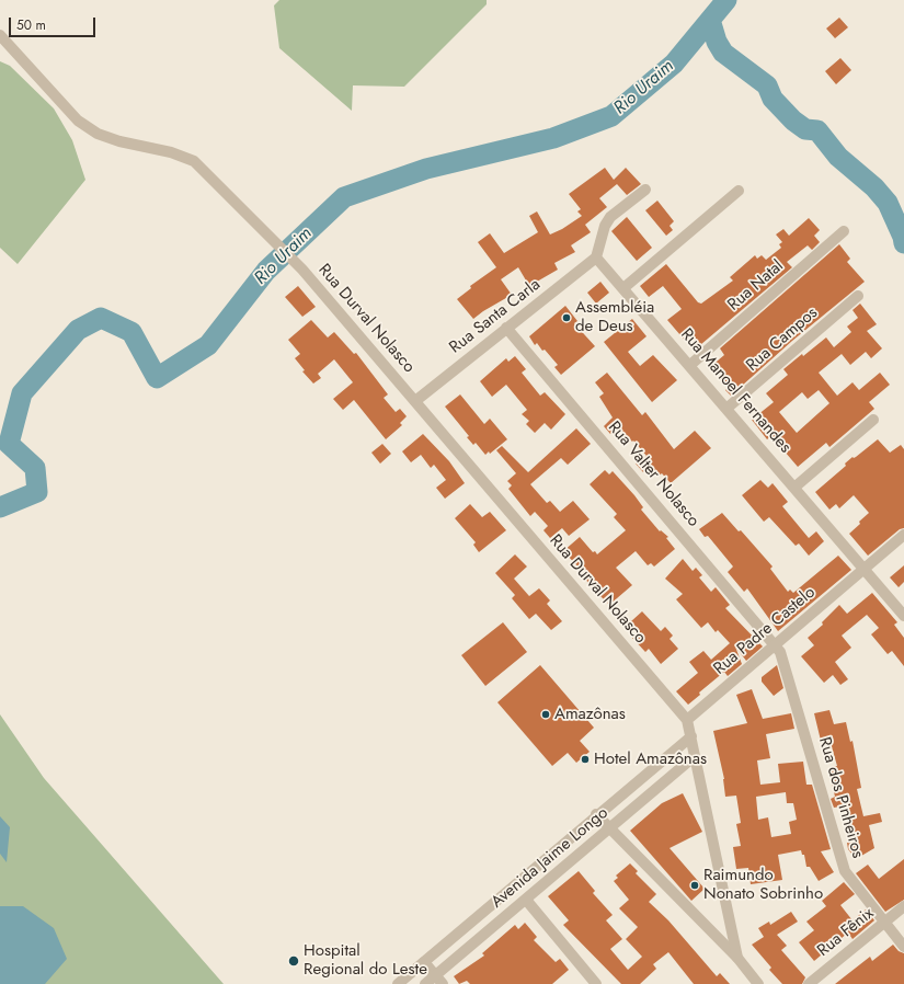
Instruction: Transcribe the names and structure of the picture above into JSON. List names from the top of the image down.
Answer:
{
  "streets": {
    "street": [
      "Rua Natal",
      "Rua Santa Carla",
      "Rua Durval Nolasco",
      "Rua Campos",
      "Rua Manoel Fernandes",
      "Rua Valter Nolasco",
      "Rua Padre Castelo",
      "Rua dos Pinheiros",
      "Avenida Jaime Longo",
      "Rua Fênix"
    ]
  },
  "crossings": [
    ["Rua Natal", "Rua Manoel Fernandes"],
    ["Rua Santa Carla", "Rua Durval Nolasco"],
    ["Rua Santa Carla", "Rua Manoel Fernandes"],
    ["Rua Santa Carla", "Rua Valter Nolasco"],
    ["Rua Durval Nolasco", "Rua Padre Castelo"],
    ["Rua Durval Nolasco", "Avenida Jaime Longo"],
    ["Rua Campos", "Rua Manoel Fernandes"],
    ["Rua Manoel Fernandes", "Rua Padre Castelo"],
    ["Rua Valter Nolasco", "Rua Padre Castelo"],
    ["Rua Valter Nolasco", "Rua dos Pinheiros"],
    ["Rua Padre Castelo", "Rua dos Pinheiros"],
    ["Rua dos Pinheiros", "Rua Fênix"]
  ],
  "water": ["Rio Uraim"],
  "places": [
    "Assembléia de Deus",
    "Amazônas",
    "Hotel Amazônas",
    "Raimundo Nonato Sobrinho",
    "Hospital Regional do Leste"
  ],
  "scale_bar": "50 m"
}
